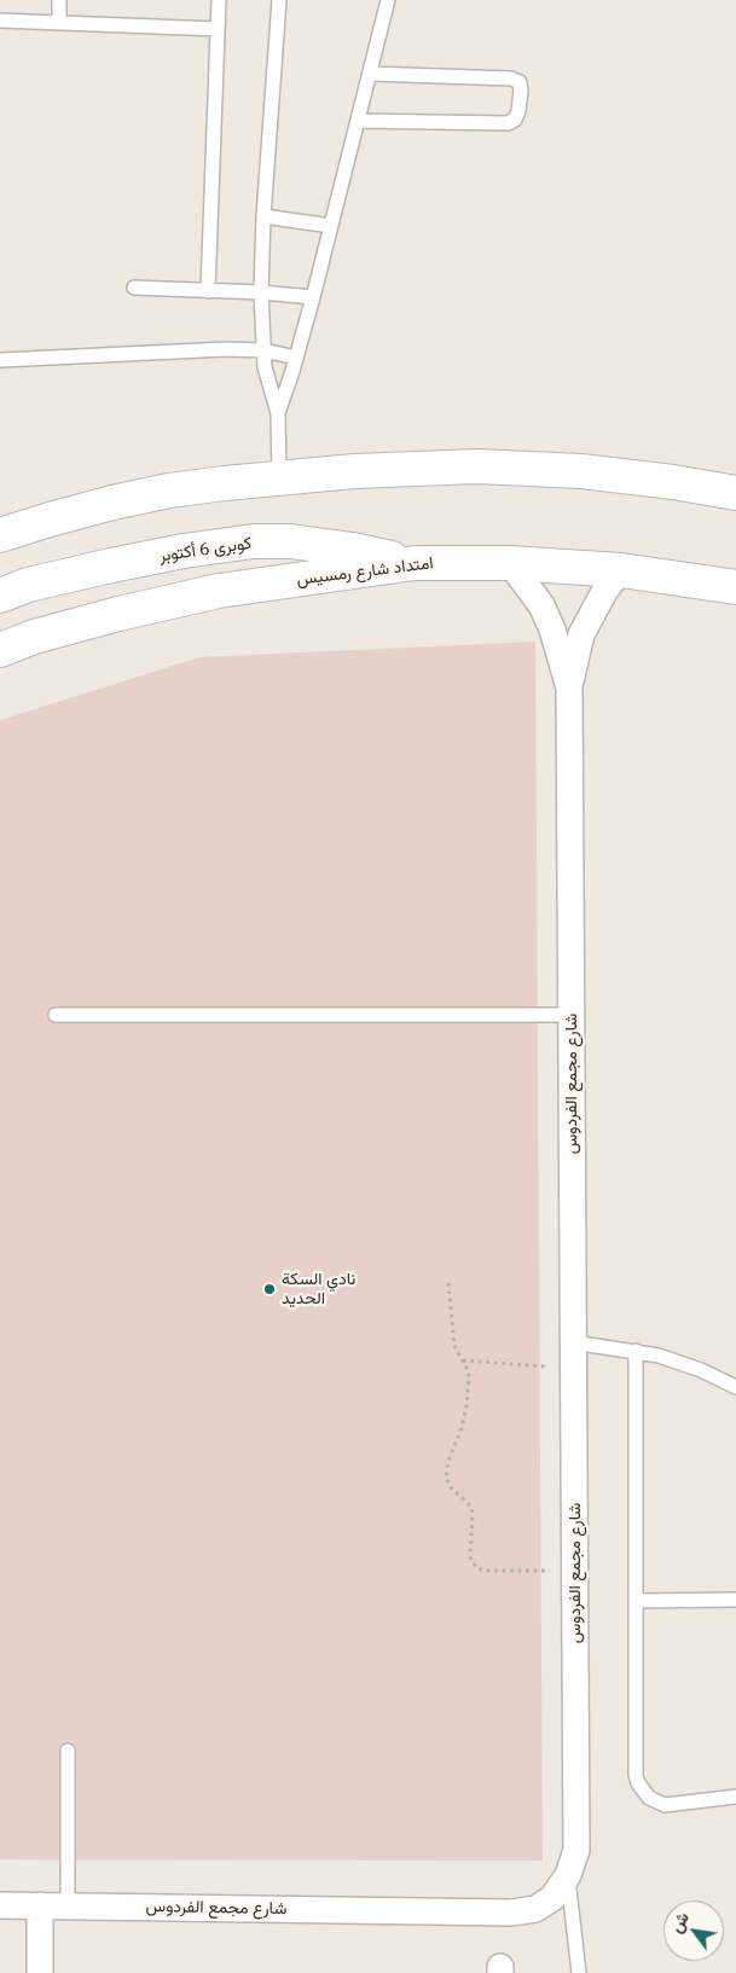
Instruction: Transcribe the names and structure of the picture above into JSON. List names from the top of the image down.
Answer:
{
  "streets": {
    "highway": ["كوبرى 6 أكتوبر", "امتداد شارع رمسيس"],
    "street": ["شارع مجمع الفردوس"]
  },
  "crossings": [
    ["كوبرى 6 أكتوبر", "امتداد شارع رمسيس"],
    ["امتداد شارع رمسيس", "شارع مجمع الفردوس"]
  ],
  "places": ["نادي السكة الحديد"],
  "north": "top left"
}
